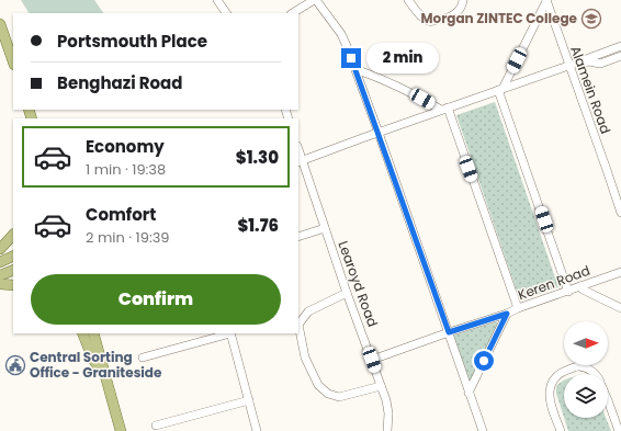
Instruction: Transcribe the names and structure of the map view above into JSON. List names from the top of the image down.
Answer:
{
  "streets": {
    "street": ["Alamein Road", "Keren Road", "Learoyd Road"]
  },
  "crossings": [
    ["Keren Road", "Learoyd Road"]
  ],
  "places": {
    "school or university": ["Morgan ZINTEC College"],
    "public building": ["Central Sorting Office - Graniteside"]
  },
  "north": "right",
  "page": {
    "banner": ["Portsmouth Place", "Benghazi Road"],
    "bubble": "2 min",
    "list": [
      {
        "name": "Economy",
        "note": "1 min · 19:38",
        "value": "$1.30"
      },
      {
        "name": "Comfort",
        "note": "2 min · 19:39",
        "value": "$1.76"
      }
    ],
    "buttons": "Confirm"
  }
}
